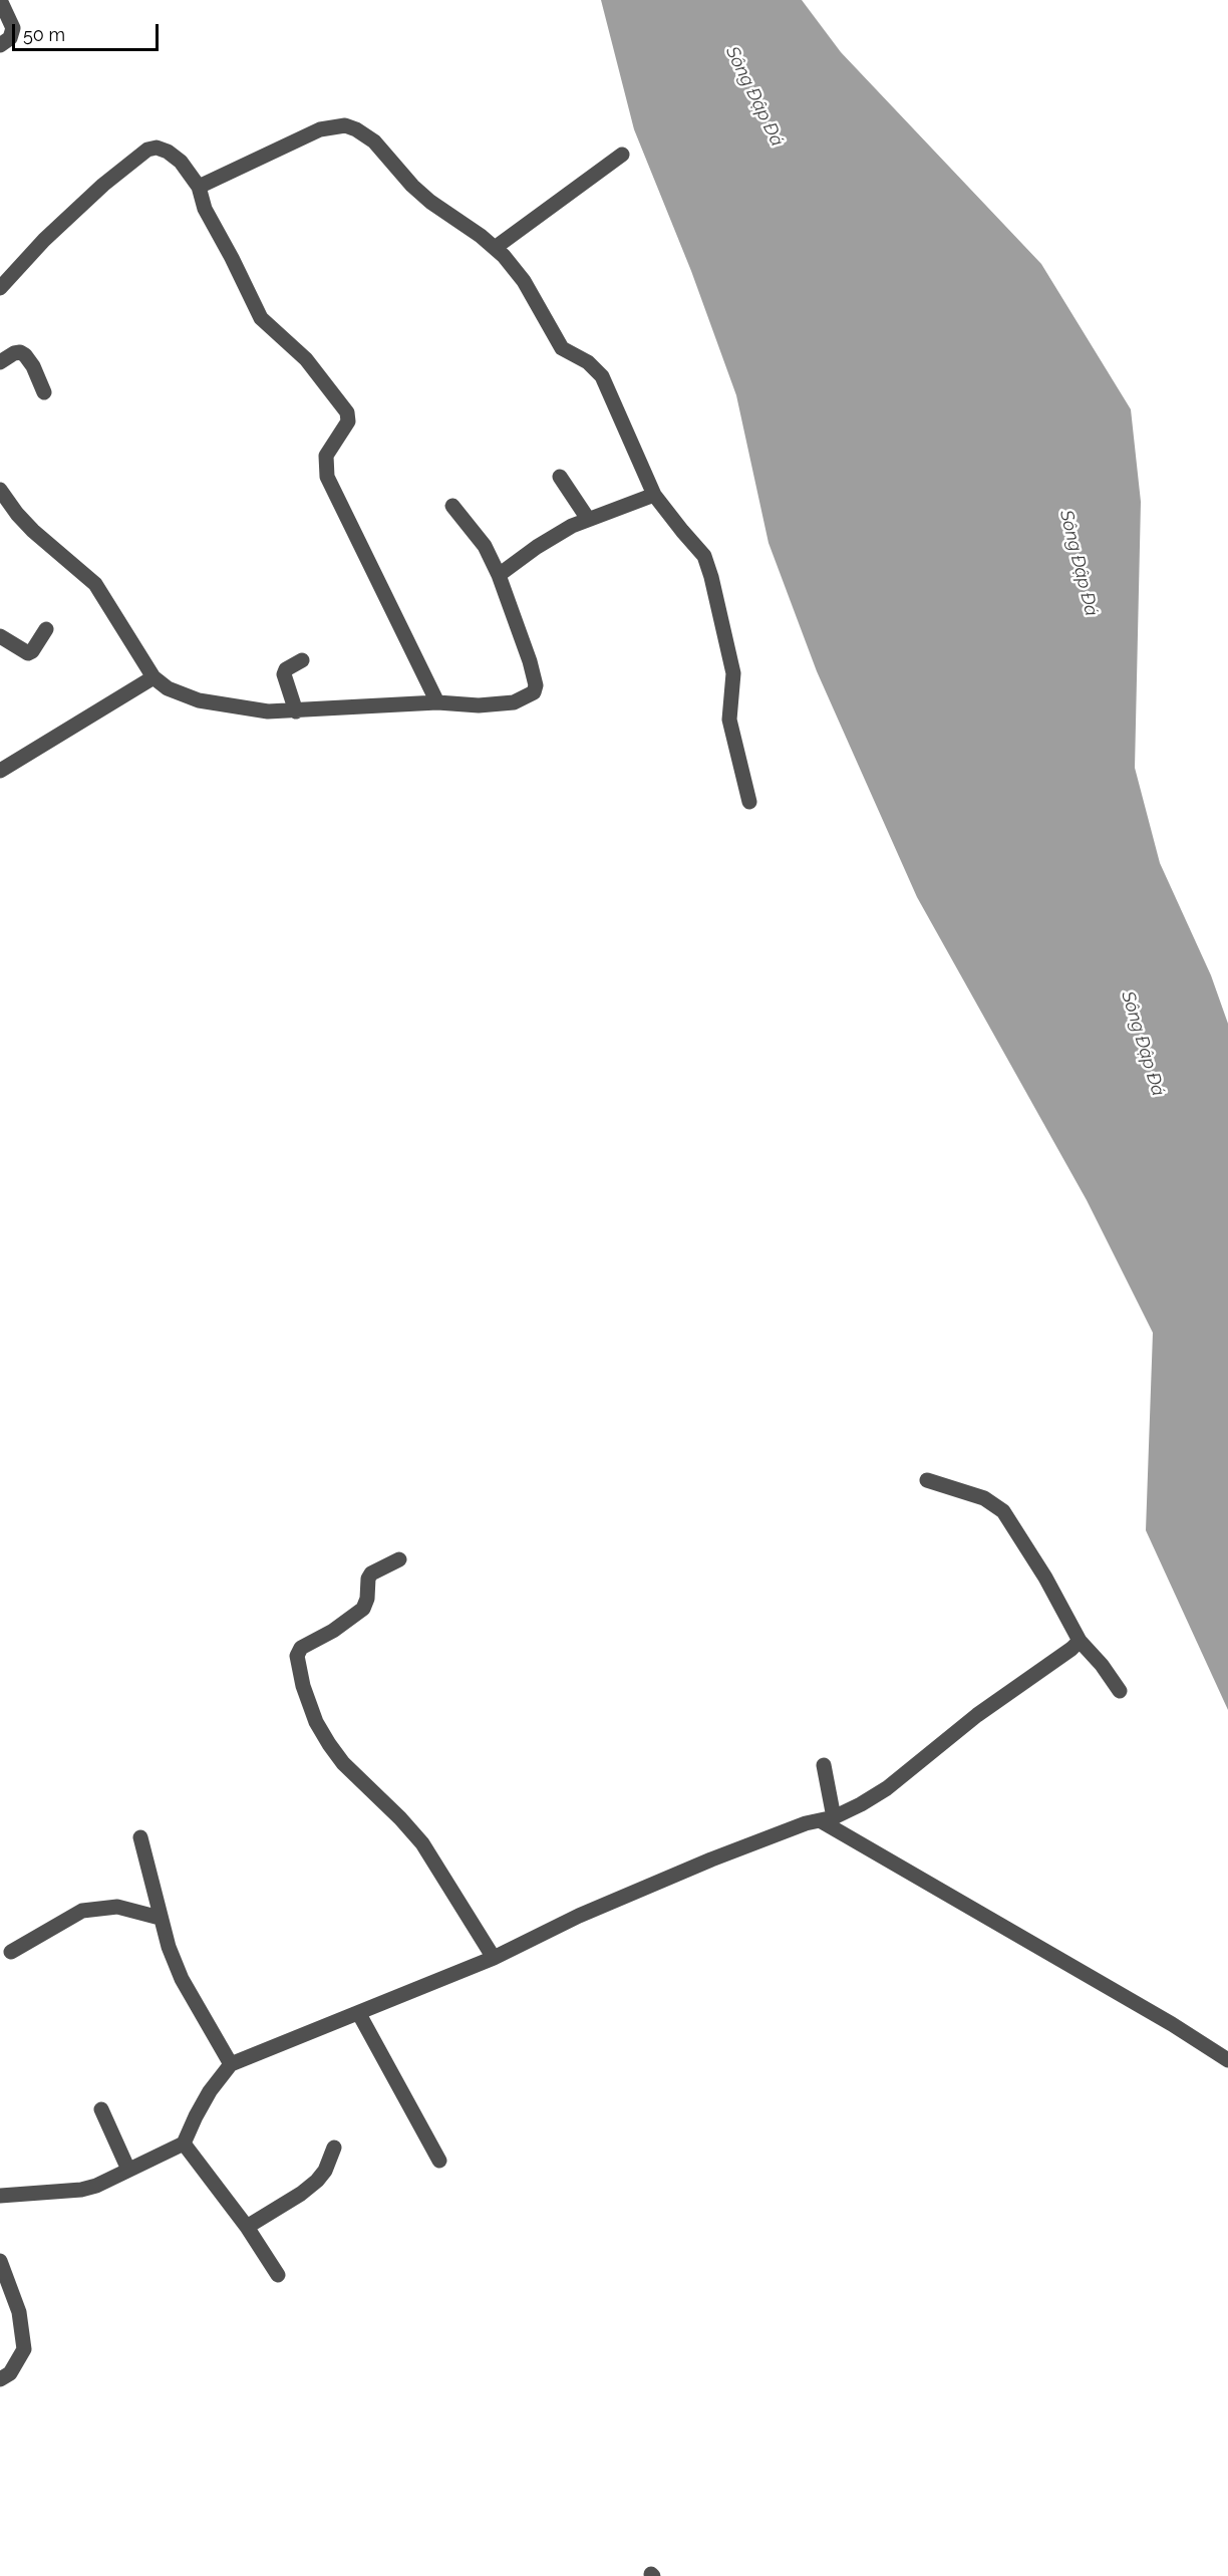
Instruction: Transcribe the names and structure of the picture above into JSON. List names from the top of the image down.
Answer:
{
  "water": ["Sông Đập Đá"],
  "scale_bar": "50 m"
}
